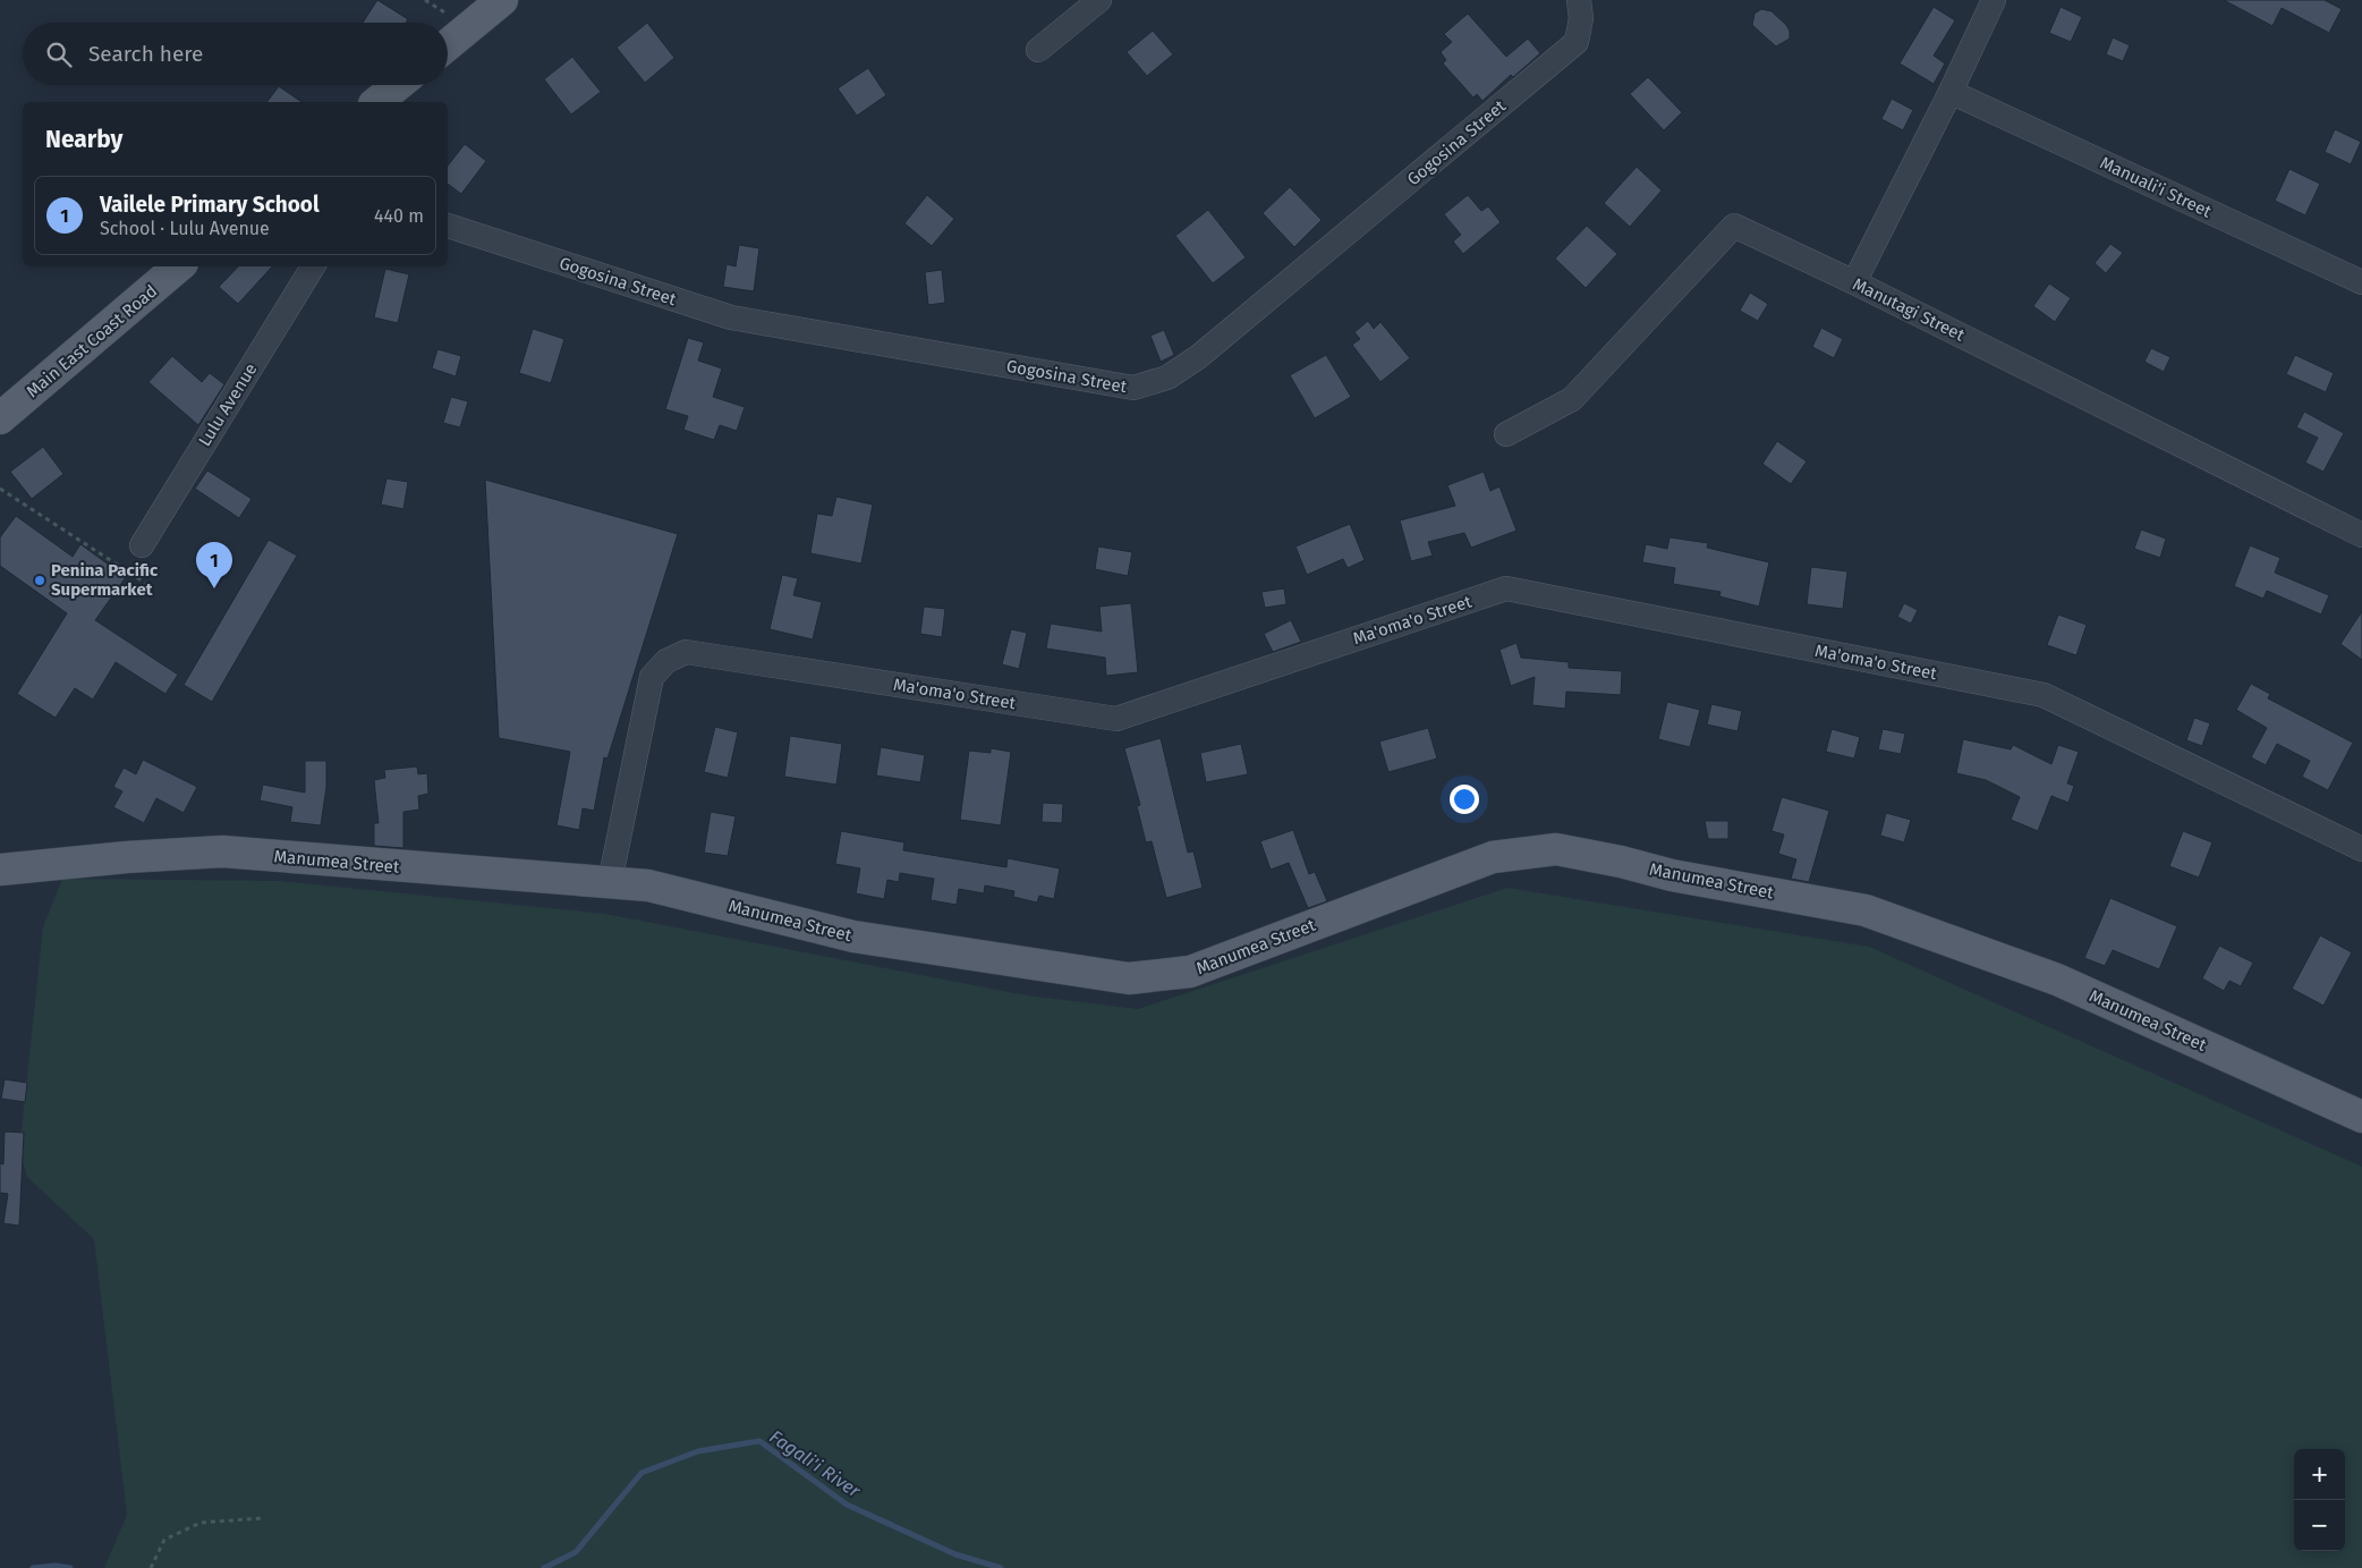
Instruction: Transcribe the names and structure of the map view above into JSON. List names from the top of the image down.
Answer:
{
  "streets": {
    "main road": ["Main East Coast Road", "Manumea Street"],
    "street": [
      "Gogosina Street",
      "Manuali'i Street",
      "Manutagi Street",
      "Lulu Avenue",
      "Ma'oma'o Street"
    ]
  },
  "crossings": [
    ["Ma'oma'o Street", "Manumea Street"]
  ],
  "water": ["Fagali'i River"],
  "places": ["Penina Pacific Supermarket"],
  "page": {
    "search": "Search here",
    "heading": "Nearby",
    "list": [
      {
        "mark": "1",
        "name": "Vailele Primary School",
        "note": "School · Lulu Avenue",
        "value": "440 m"
      }
    ],
    "pins": "1",
    "map_buttons": ["+", "−"]
  }
}
